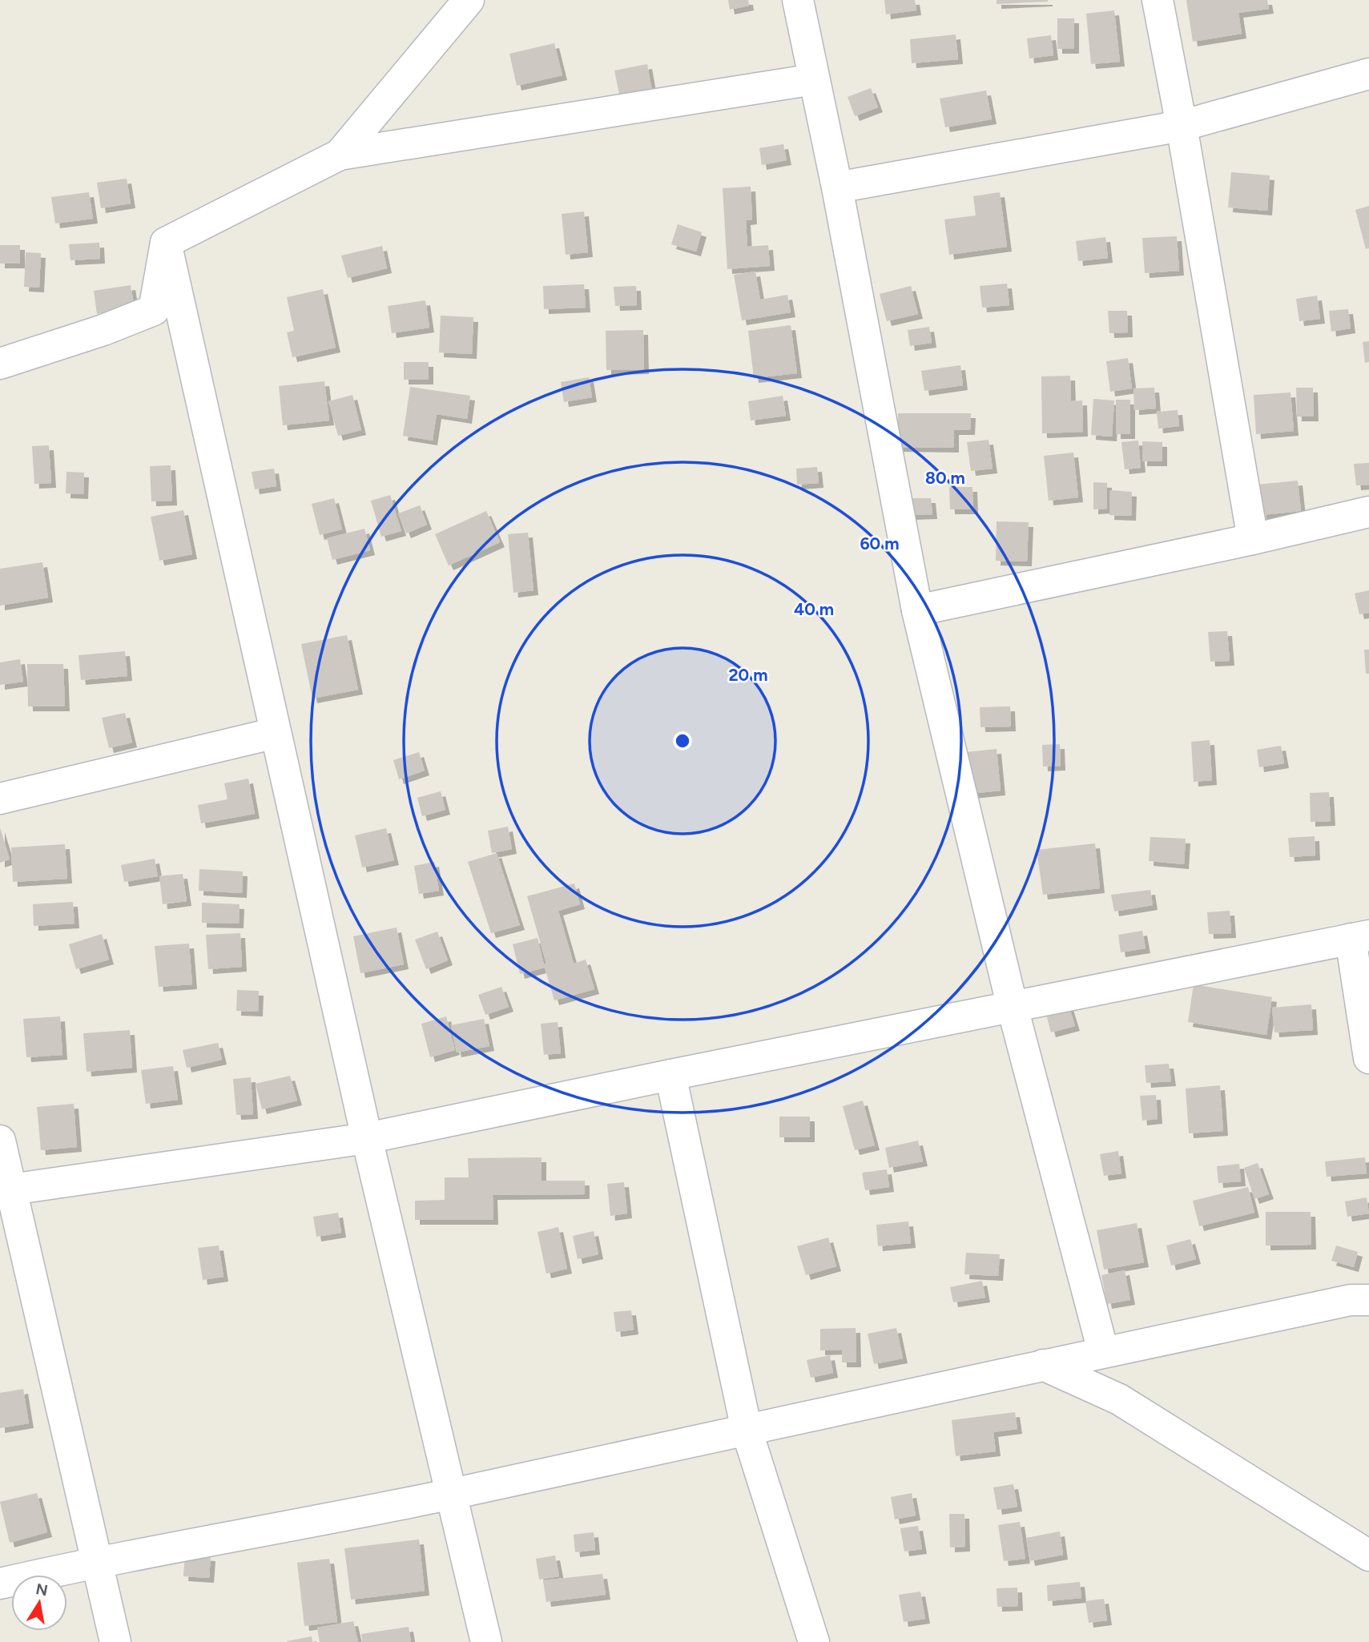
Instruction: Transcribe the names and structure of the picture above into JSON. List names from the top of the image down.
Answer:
{
  "north": "top",
  "rings": [
    "80 m",
    "60 m",
    "40 m",
    "20 m"
  ]
}
